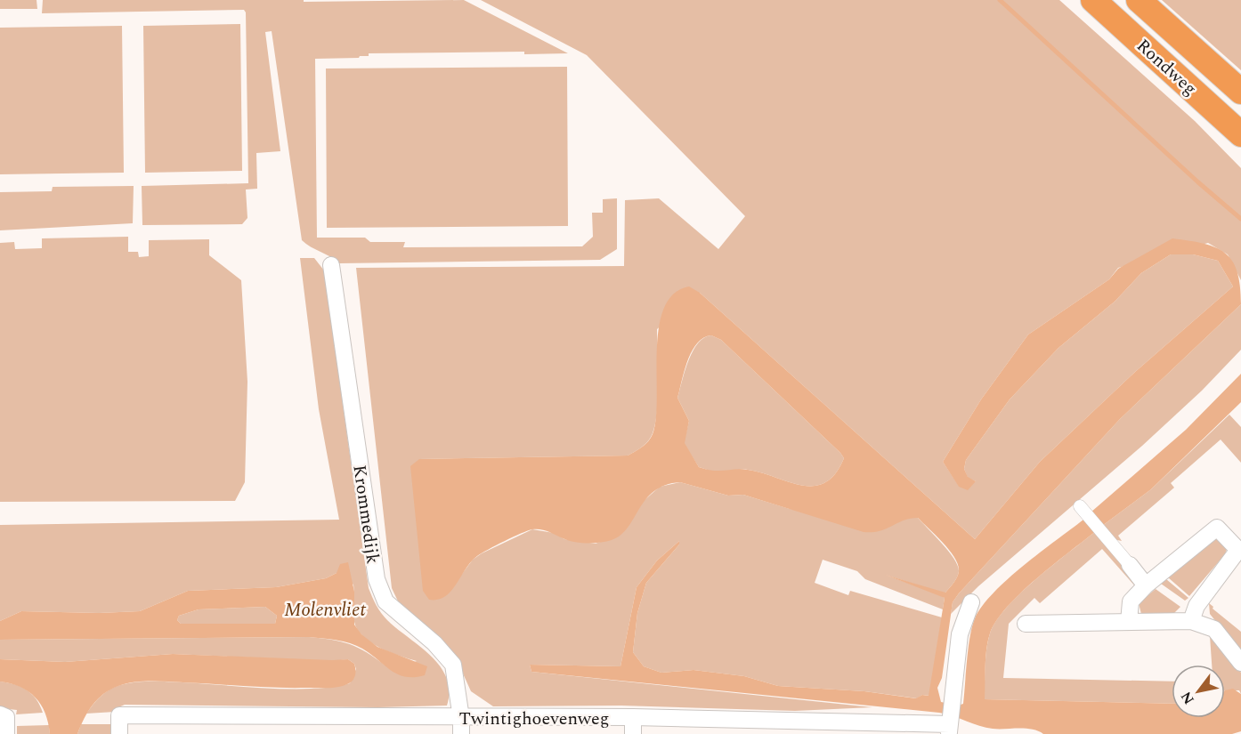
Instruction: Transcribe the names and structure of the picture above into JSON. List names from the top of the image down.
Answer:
{
  "streets": {
    "highway": ["Rondweg"],
    "street": ["Krommedijk", "Twintighoevenweg"]
  },
  "crossings": [
    ["Krommedijk", "Twintighoevenweg"]
  ],
  "water": ["Molenvliet"],
  "north": "bottom left"
}
